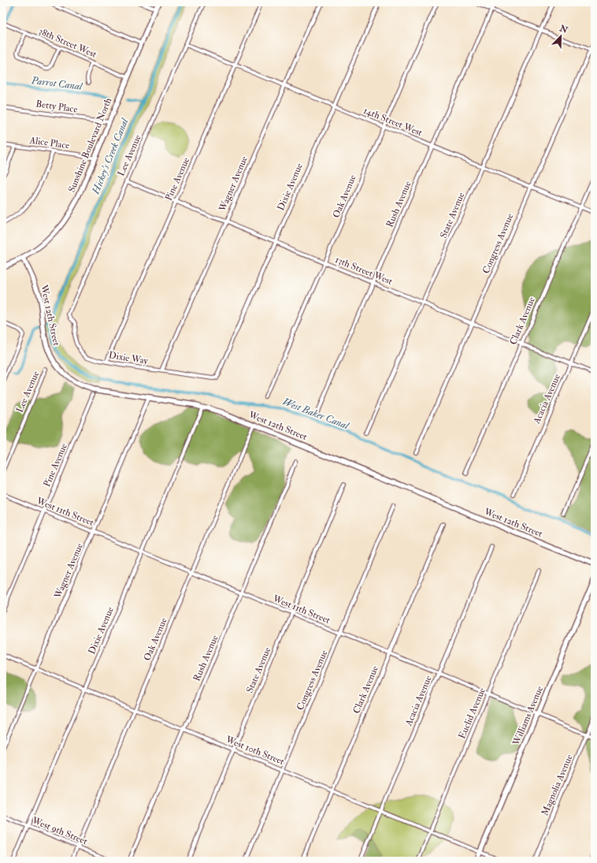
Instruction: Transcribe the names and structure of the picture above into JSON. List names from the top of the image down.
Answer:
{
  "streets": {
    "street": [
      "38th Street West",
      "Betty Place",
      "14th Street West",
      "Alice Place",
      "Sunshine Boulevard North",
      "Lee Avenue",
      "Pine Avenue",
      "Wagner Avenue",
      "Dixie Avenue",
      "Oak Avenue",
      "Rush Avenue",
      "State Avenue",
      "Congress Avenue",
      "13th Street West",
      "West 12th Street",
      "Clark Avenue",
      "Dixie Way",
      "Acacia Avenue",
      "West 11th Street",
      "Euclid Avenue",
      "Williams Avenue",
      "West 10th Street",
      "Magnolia Avenue",
      "West 9th Street"
    ]
  },
  "crossings": [
    ["38th Street West", "Sunshine Boulevard North"],
    ["Betty Place", "Sunshine Boulevard North"],
    ["14th Street West", "Lee Avenue"],
    ["14th Street West", "Pine Avenue"],
    ["14th Street West", "Wagner Avenue"],
    ["14th Street West", "Dixie Avenue"],
    ["14th Street West", "Oak Avenue"],
    ["14th Street West", "Rush Avenue"],
    ["14th Street West", "State Avenue"],
    ["14th Street West", "Congress Avenue"],
    ["14th Street West", "Clark Avenue"],
    ["Alice Place", "Sunshine Boulevard North"],
    ["Sunshine Boulevard North", "West 12th Street"],
    ["Lee Avenue", "13th Street West"],
    ["Lee Avenue", "Dixie Way"],
    ["Pine Avenue", "13th Street West"],
    ["Pine Avenue", "Dixie Way"],
    ["Pine Avenue", "West 11th Street"],
    ["Wagner Avenue", "13th Street West"],
    ["Wagner Avenue", "West 12th Street"],
    ["Wagner Avenue", "Dixie Way"],
    ["Wagner Avenue", "West 11th Street"],
    ["Wagner Avenue", "West 10th Street"],
    ["Dixie Avenue", "13th Street West"],
    ["Dixie Avenue", "West 12th Street"],
    ["Dixie Avenue", "Dixie Way"],
    ["Dixie Avenue", "West 11th Street"],
    ["Dixie Avenue", "West 10th Street"],
    ["Dixie Avenue", "West 9th Street"],
    ["Oak Avenue", "13th Street West"],
    ["Oak Avenue", "West 12th Street"],
    ["Oak Avenue", "West 11th Street"],
    ["Oak Avenue", "West 10th Street"],
    ["Oak Avenue", "West 9th Street"],
    ["Rush Avenue", "13th Street West"],
    ["Rush Avenue", "West 11th Street"],
    ["Rush Avenue", "West 10th Street"],
    ["State Avenue", "13th Street West"],
    ["State Avenue", "West 11th Street"],
    ["State Avenue", "West 10th Street"],
    ["Congress Avenue", "13th Street West"],
    ["Congress Avenue", "West 11th Street"],
    ["Congress Avenue", "West 10th Street"],
    ["13th Street West", "Clark Avenue"],
    ["13th Street West", "Acacia Avenue"],
    ["Clark Avenue", "West 11th Street"],
    ["Clark Avenue", "West 10th Street"],
    ["Acacia Avenue", "West 11th Street"],
    ["Acacia Avenue", "West 10th Street"],
    ["West 11th Street", "Euclid Avenue"],
    ["West 11th Street", "Williams Avenue"],
    ["West 11th Street", "Magnolia Avenue"],
    ["Euclid Avenue", "West 10th Street"],
    ["Williams Avenue", "West 10th Street"]
  ],
  "water": ["Parrot Canal", "Hickey's Creek Canal", "West Baker Canal"],
  "north": "top right"
}
